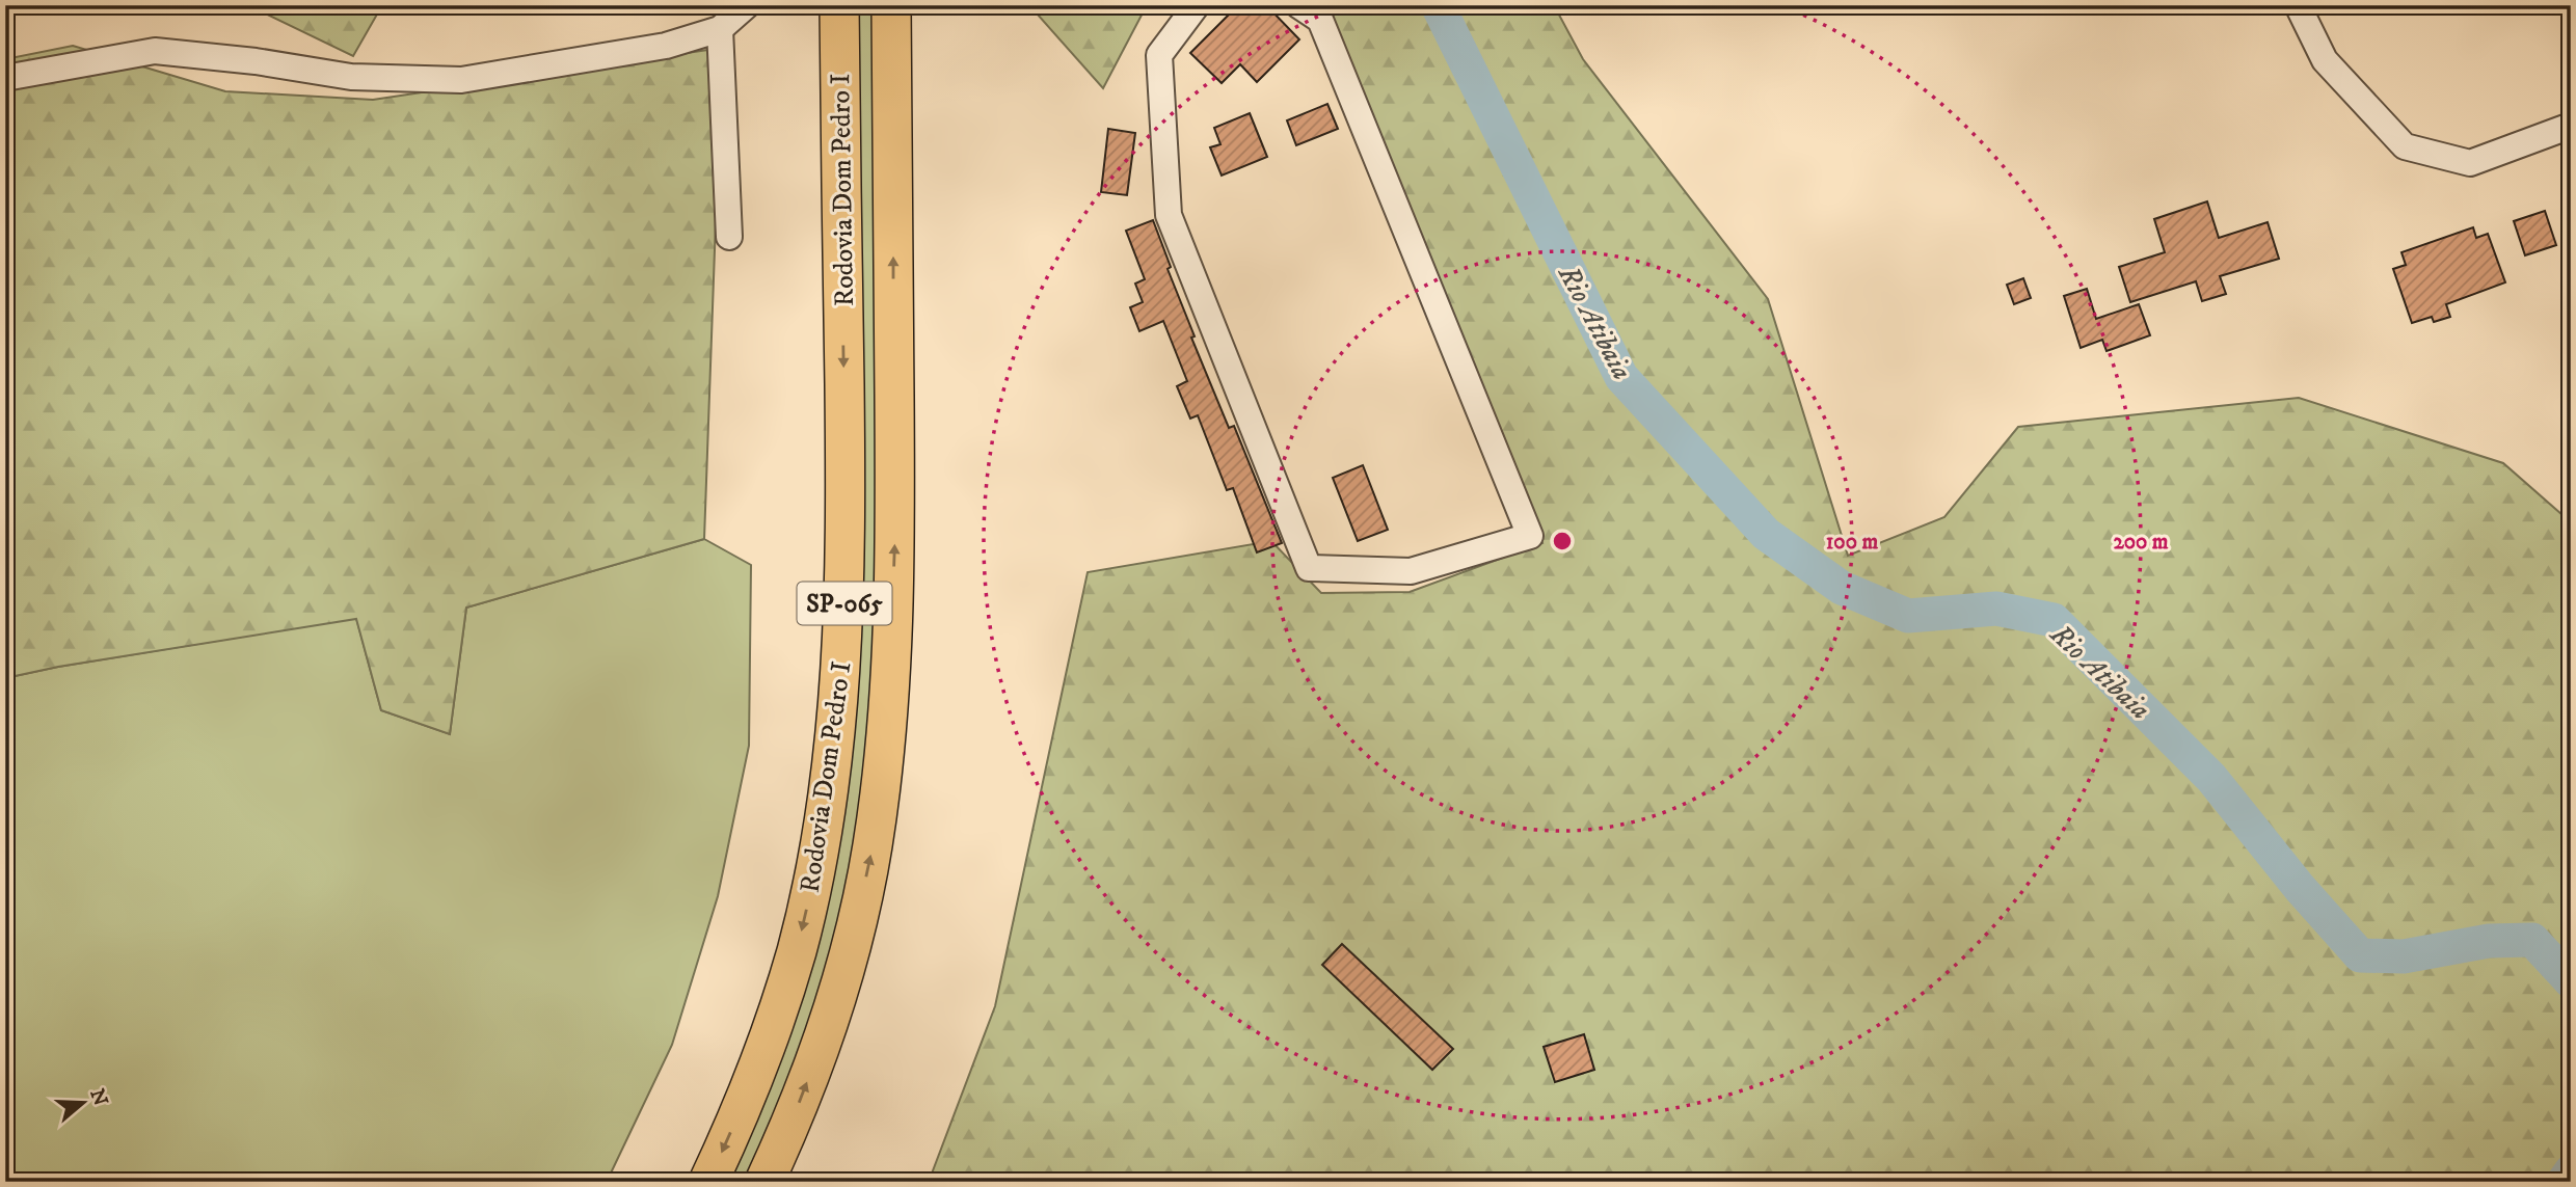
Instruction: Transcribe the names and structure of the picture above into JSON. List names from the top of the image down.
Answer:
{
  "streets": {
    "highway": ["Rodovia Dom Pedro I", "SP-065"]
  },
  "water": ["Rio Atibaia"],
  "north": "right",
  "rings": ["100 m", "200 m"]
}
